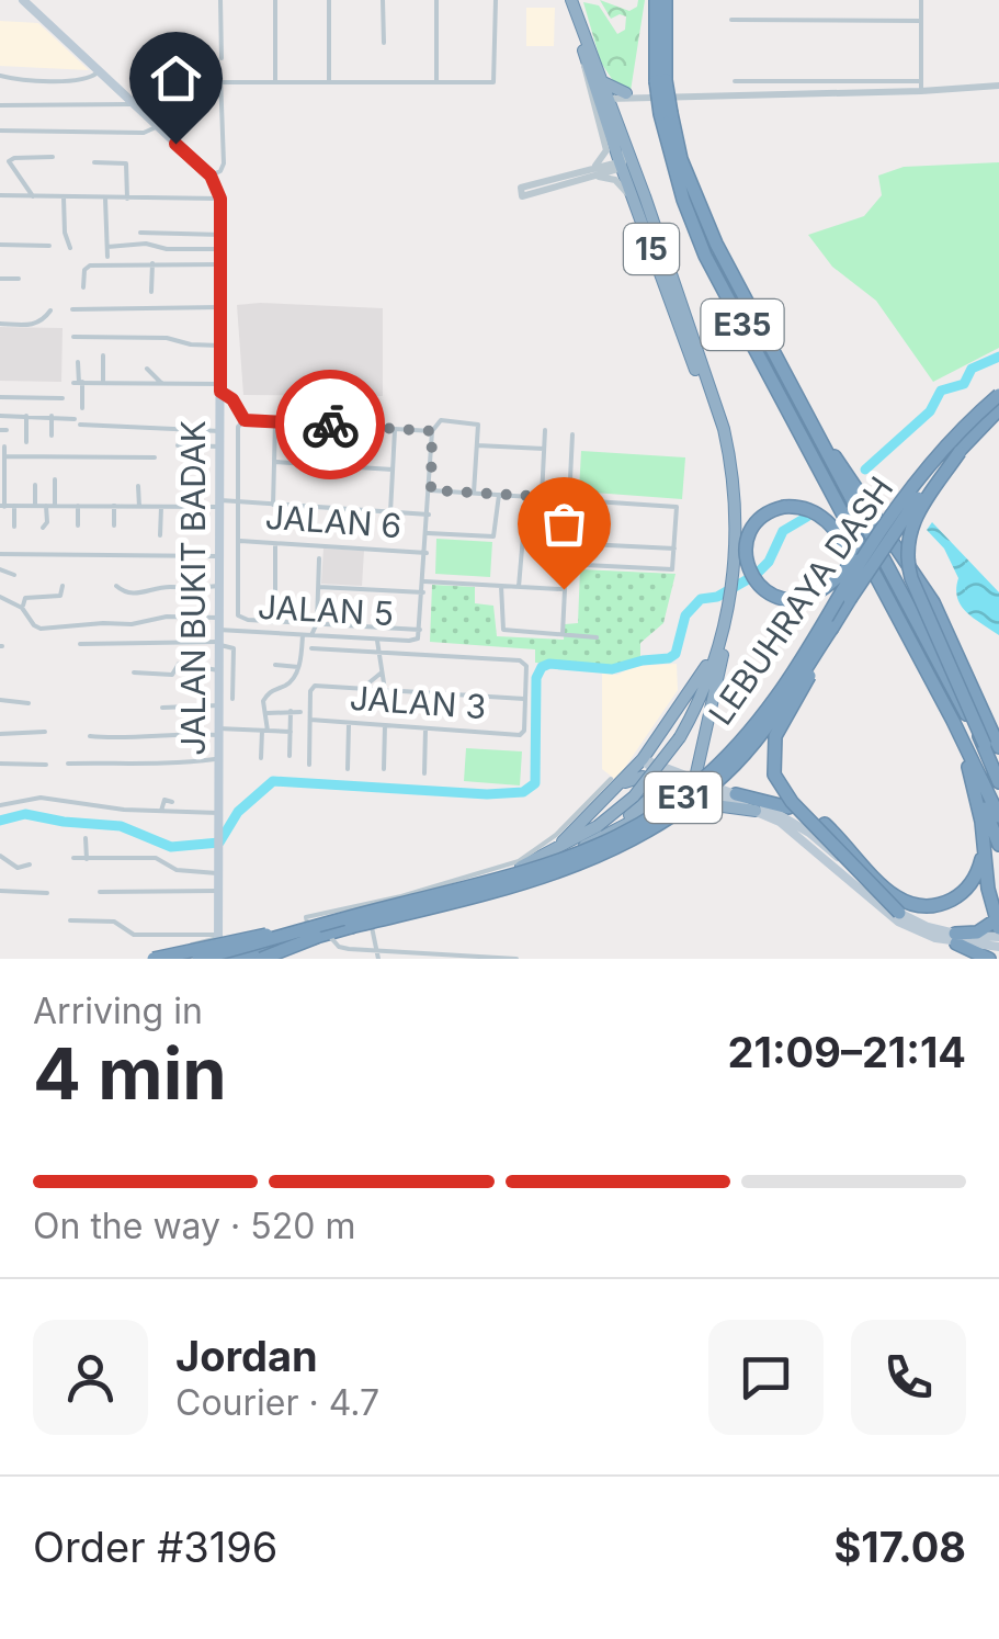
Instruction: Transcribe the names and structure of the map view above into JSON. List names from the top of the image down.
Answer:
{
  "streets": {
    "highway": [
      "15",
      "E35",
      "LEBUHRAYA DASH",
      "E31"
    ],
    "main road": ["JALAN BUKIT BADAK"],
    "street": ["JALAN 6", "JALAN 5", "JALAN 3"]
  },
  "crossings": [
    ["JALAN 6", "JALAN 5"],
    ["JALAN BUKIT BADAK", "JALAN 5"]
  ],
  "page": {
    "heading": ["4 min", "Arriving in", "21:09–21:14"],
    "panel": [
      "Jordan",
      "Courier · 4.7",
      "Order #3196",
      "$17.08"
    ],
    "bar": "On the way · 520 m"
  }
}
